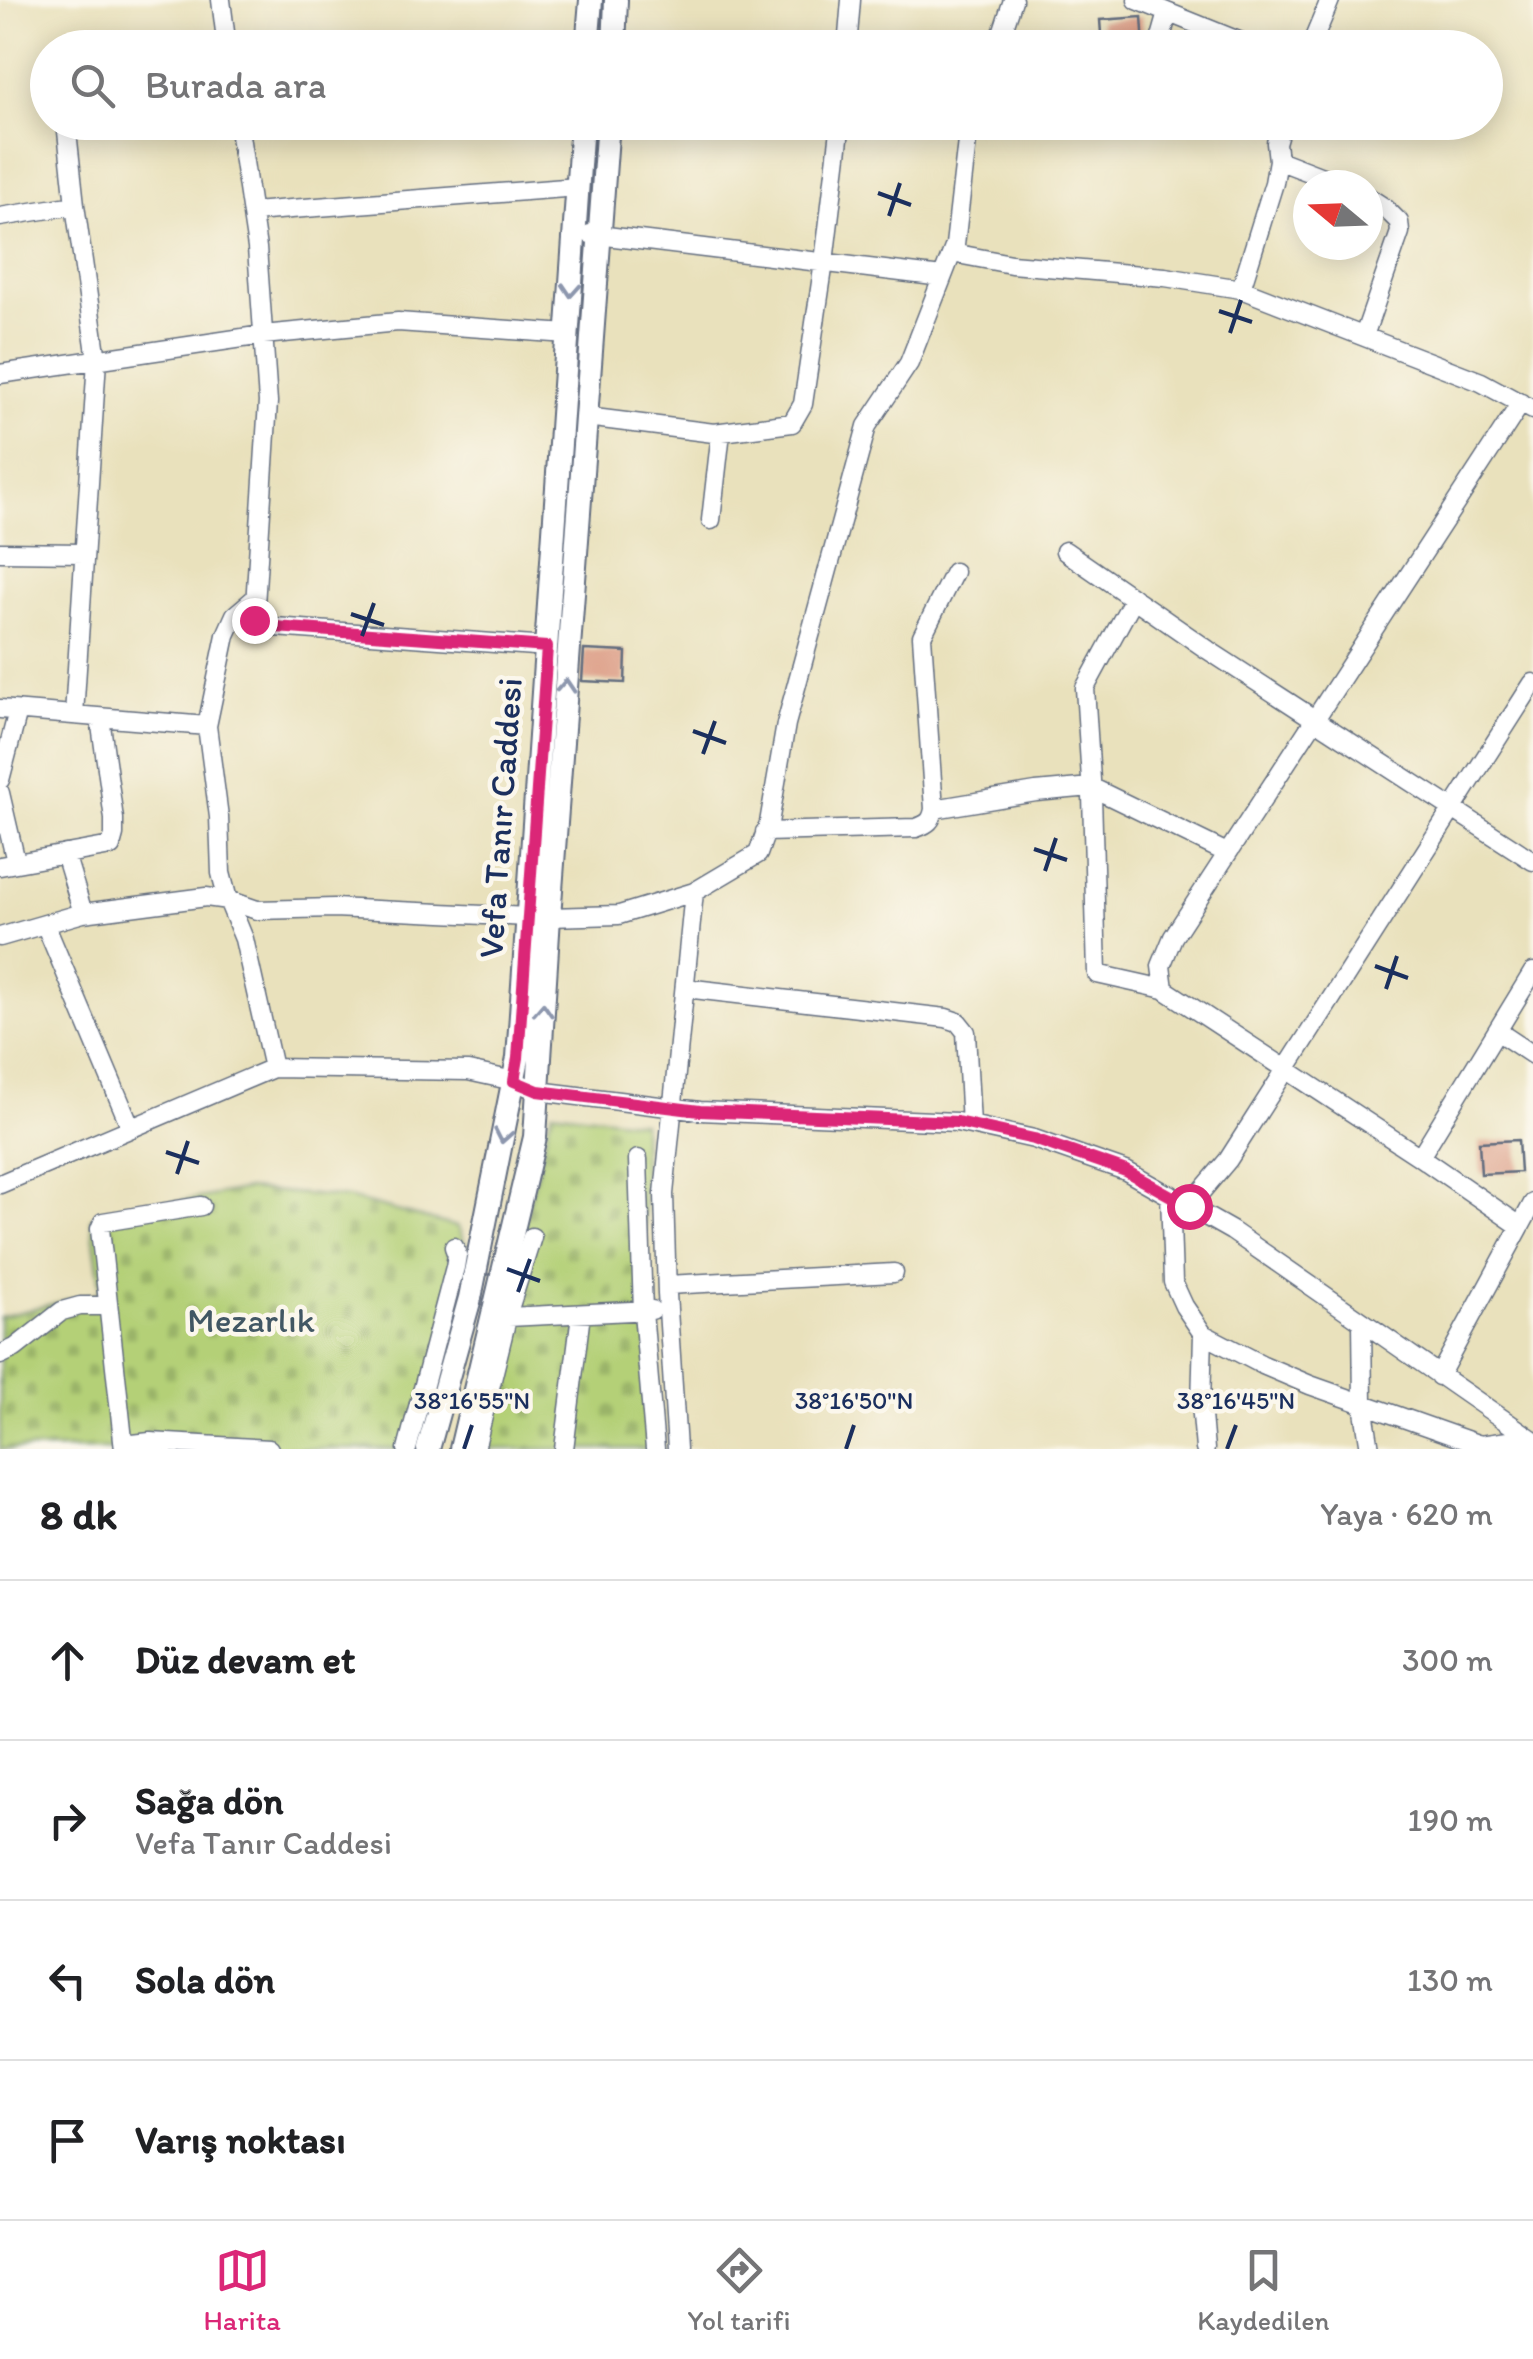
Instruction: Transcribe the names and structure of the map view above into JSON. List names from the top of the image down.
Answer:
{
  "streets": {
    "main road": ["Vefa Tanır Caddesi"]
  },
  "parks": ["Mezarlık"],
  "north": "left",
  "page": {
    "search": "Burada ara",
    "heading": ["8 dk", "Yaya · 620 m"],
    "list": [
      ["Düz devam et", "300 m"],
      ["Sağa dön", "Vefa Tanır Caddesi", "190 m"],
      ["Sola dön", "130 m"],
      "Varış noktası"
    ],
    "nav": ["Harita", "Yol tarifi", "Kaydedilen"]
  },
  "coordinates": ["38°16'55\"N", "38°16'50\"N", "38°16'45\"N"]
}
